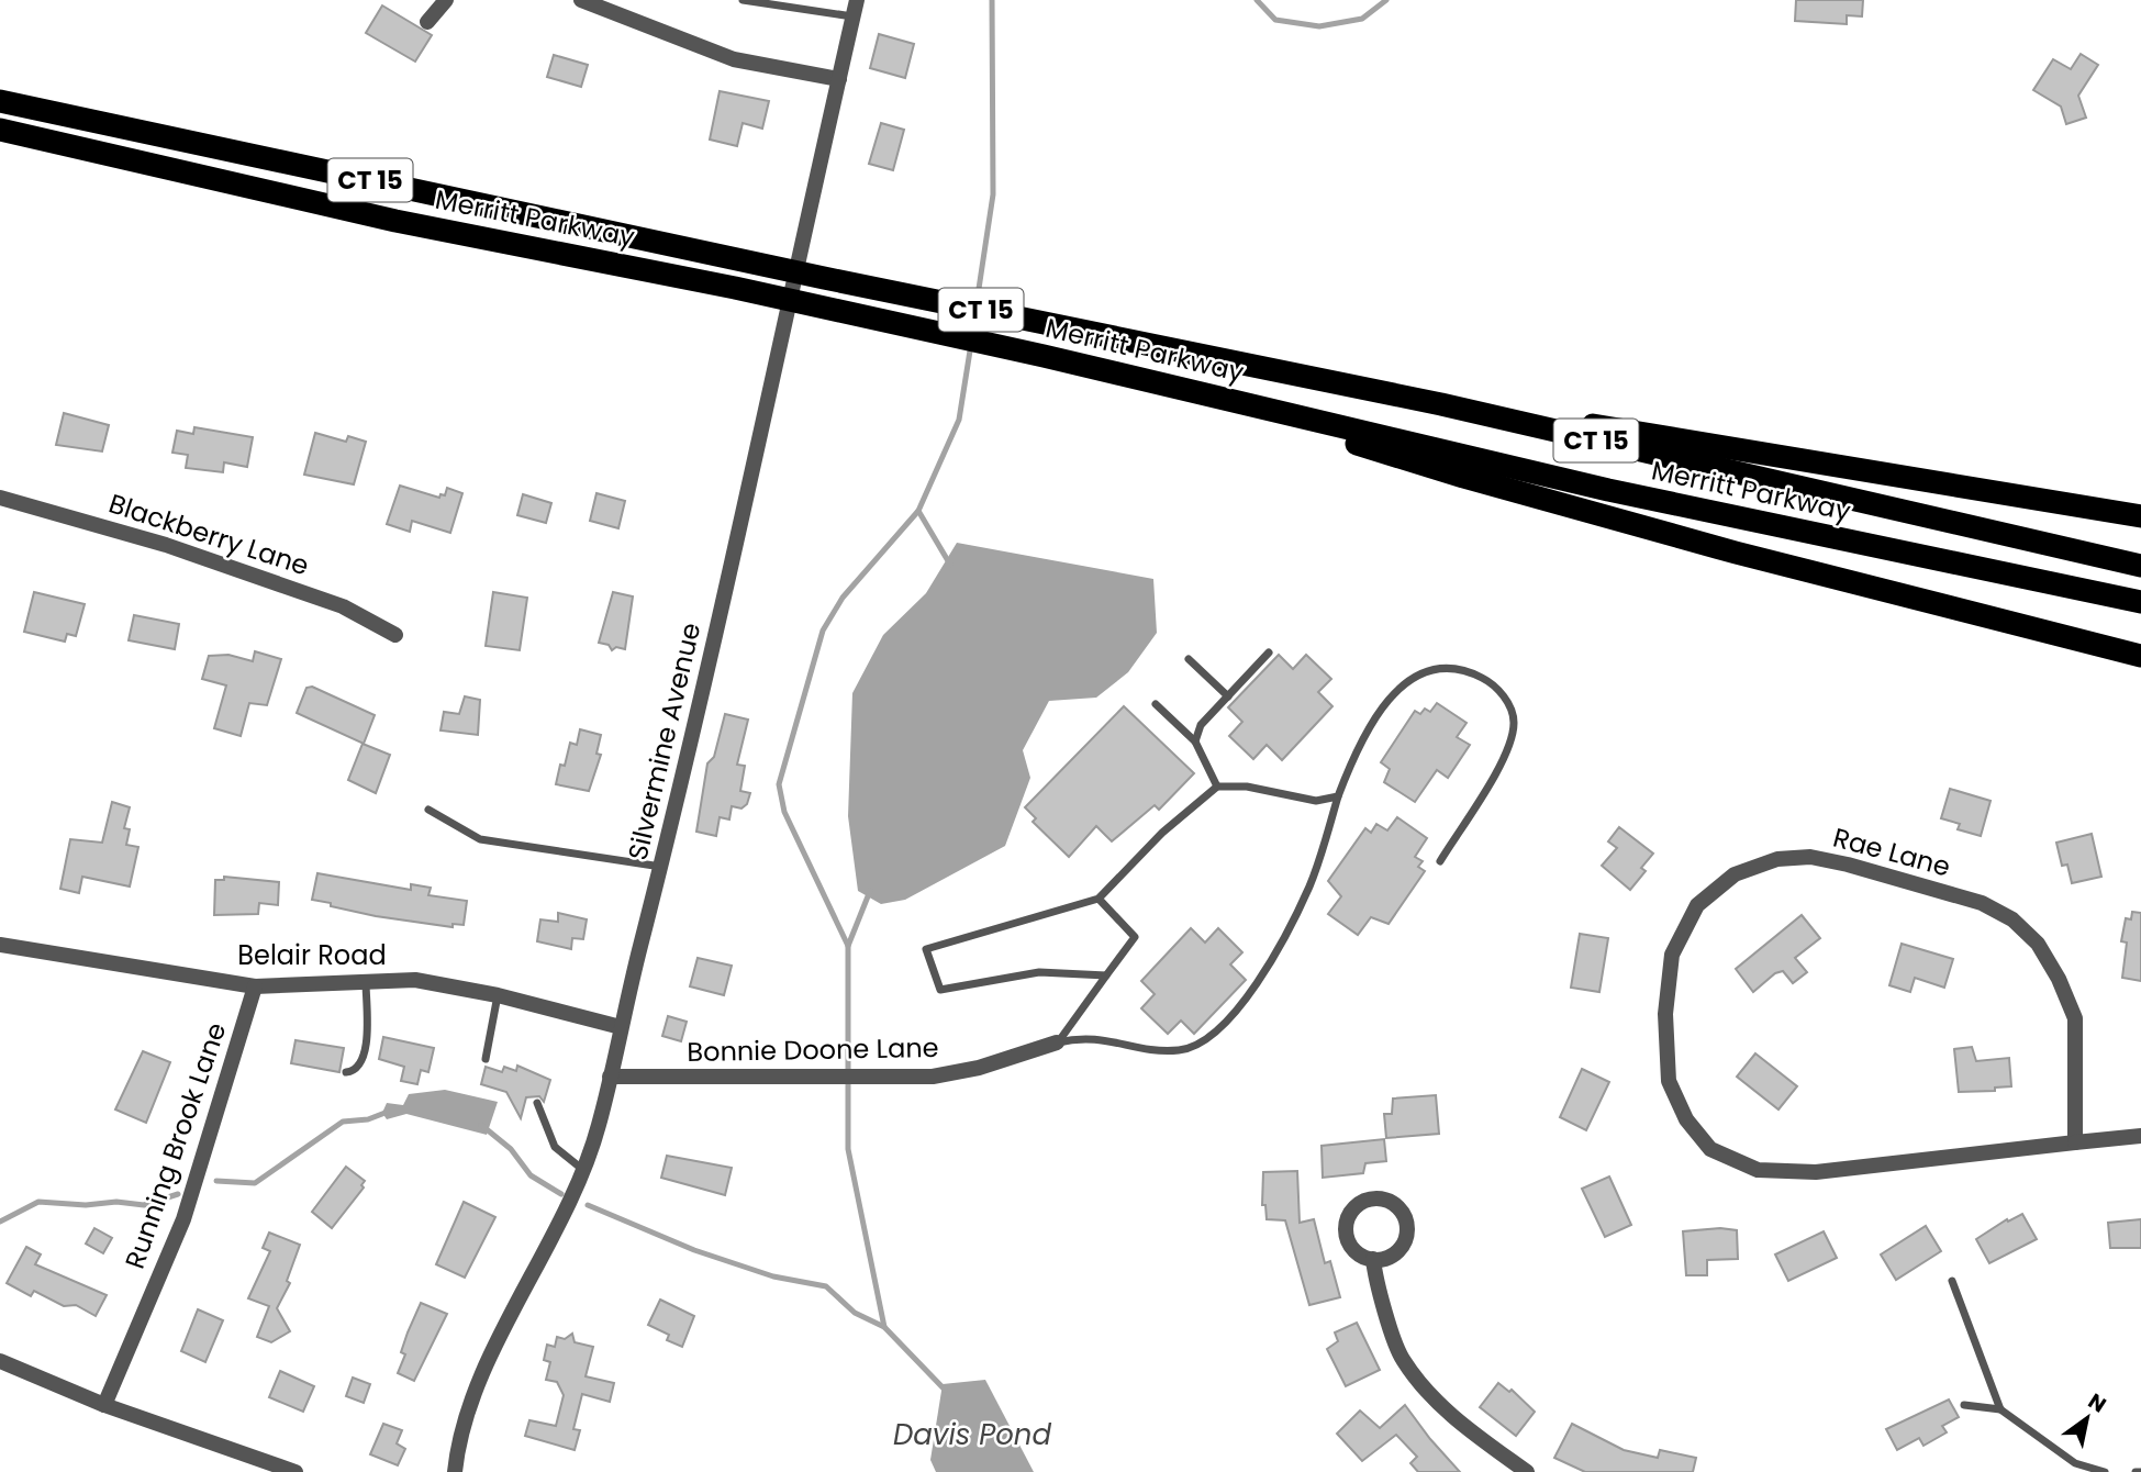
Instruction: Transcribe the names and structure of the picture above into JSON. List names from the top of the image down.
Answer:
{
  "streets": {
    "highway": ["CT 15", "Merritt Parkway"],
    "street": [
      "Blackberry Lane",
      "Silvermine Avenue",
      "Rae Lane",
      "Belair Road",
      "Bonnie Doone Lane",
      "Running Brook Lane"
    ]
  },
  "crossings": [
    ["Silvermine Avenue", "Belair Road"],
    ["Silvermine Avenue", "Bonnie Doone Lane"],
    ["Belair Road", "Running Brook Lane"]
  ],
  "water": ["Davis Pond"],
  "north": "top right"
}
